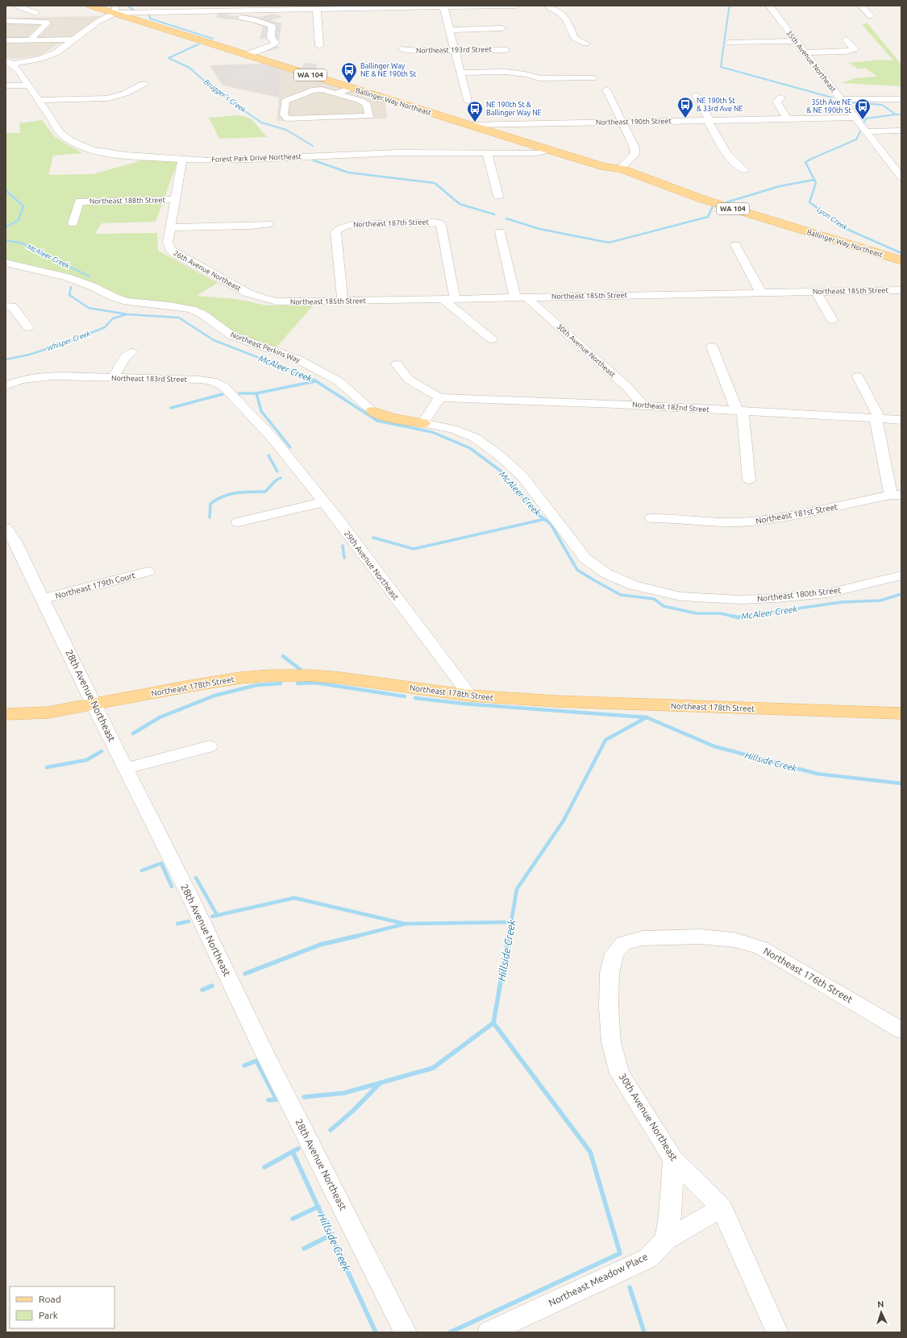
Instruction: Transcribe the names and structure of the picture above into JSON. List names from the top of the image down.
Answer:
{
  "streets": {
    "main road": [
      "WA 104",
      "Ballinger Way Northeast",
      "Northeast Perkins Way",
      "Northeast 178th Street"
    ],
    "street": [
      "Northeast 193rd Street",
      "35th Avenue Northeast",
      "Northeast 190th Street",
      "Forest Park Drive Northeast",
      "Northeast 188th Street",
      "Northeast 187th Street",
      "26th Avenue Northeast",
      "Northeast 185th Street",
      "30th Avenue Northeast",
      "Northeast 183rd Street",
      "Northeast 182nd Street",
      "Northeast 181st Street",
      "29th Avenue Northeast",
      "Northeast 179th Court",
      "Northeast 180th Street",
      "28th Avenue Northeast",
      "Northeast 176th Street",
      "Northeast Meadow Place"
    ]
  },
  "crossings": [
    ["35th Avenue Northeast", "Northeast 190th Street"],
    ["WA 104", "Ballinger Way Northeast"],
    ["Ballinger Way Northeast", "Northeast 190th Street"],
    ["Ballinger Way Northeast", "Forest Park Drive Northeast"],
    ["Forest Park Drive Northeast", "26th Avenue Northeast"],
    ["Northeast 188th Street", "26th Avenue Northeast"],
    ["Northeast 187th Street", "Northeast 185th Street"],
    ["26th Avenue Northeast", "Northeast 185th Street"],
    ["Northeast 185th Street", "30th Avenue Northeast"],
    ["Northeast Perkins Way", "Northeast 180th Street"],
    ["30th Avenue Northeast", "Northeast 182nd Street"],
    ["30th Avenue Northeast", "Northeast 176th Street"],
    ["30th Avenue Northeast", "Northeast Meadow Place"],
    ["Northeast 183rd Street", "29th Avenue Northeast"],
    ["29th Avenue Northeast", "Northeast 178th Street"],
    ["Northeast 179th Court", "28th Avenue Northeast"],
    ["Northeast 178th Street", "28th Avenue Northeast"]
  ],
  "water": [
    "Brugger's Creek",
    "Lyon Creek",
    "McAleer Creek",
    "Whisper Creek",
    "Hillside Creek"
  ],
  "places": {
    "bus stop": [
      "Ballinger Way NE & NE 190th St",
      "NE 190th St & 33rd Ave NE",
      "35th Ave NE & NE 190th St",
      "NE 190th St & Ballinger Way NE"
    ]
  },
  "legend": ["Road", "Park"],
  "north": "top"
}
